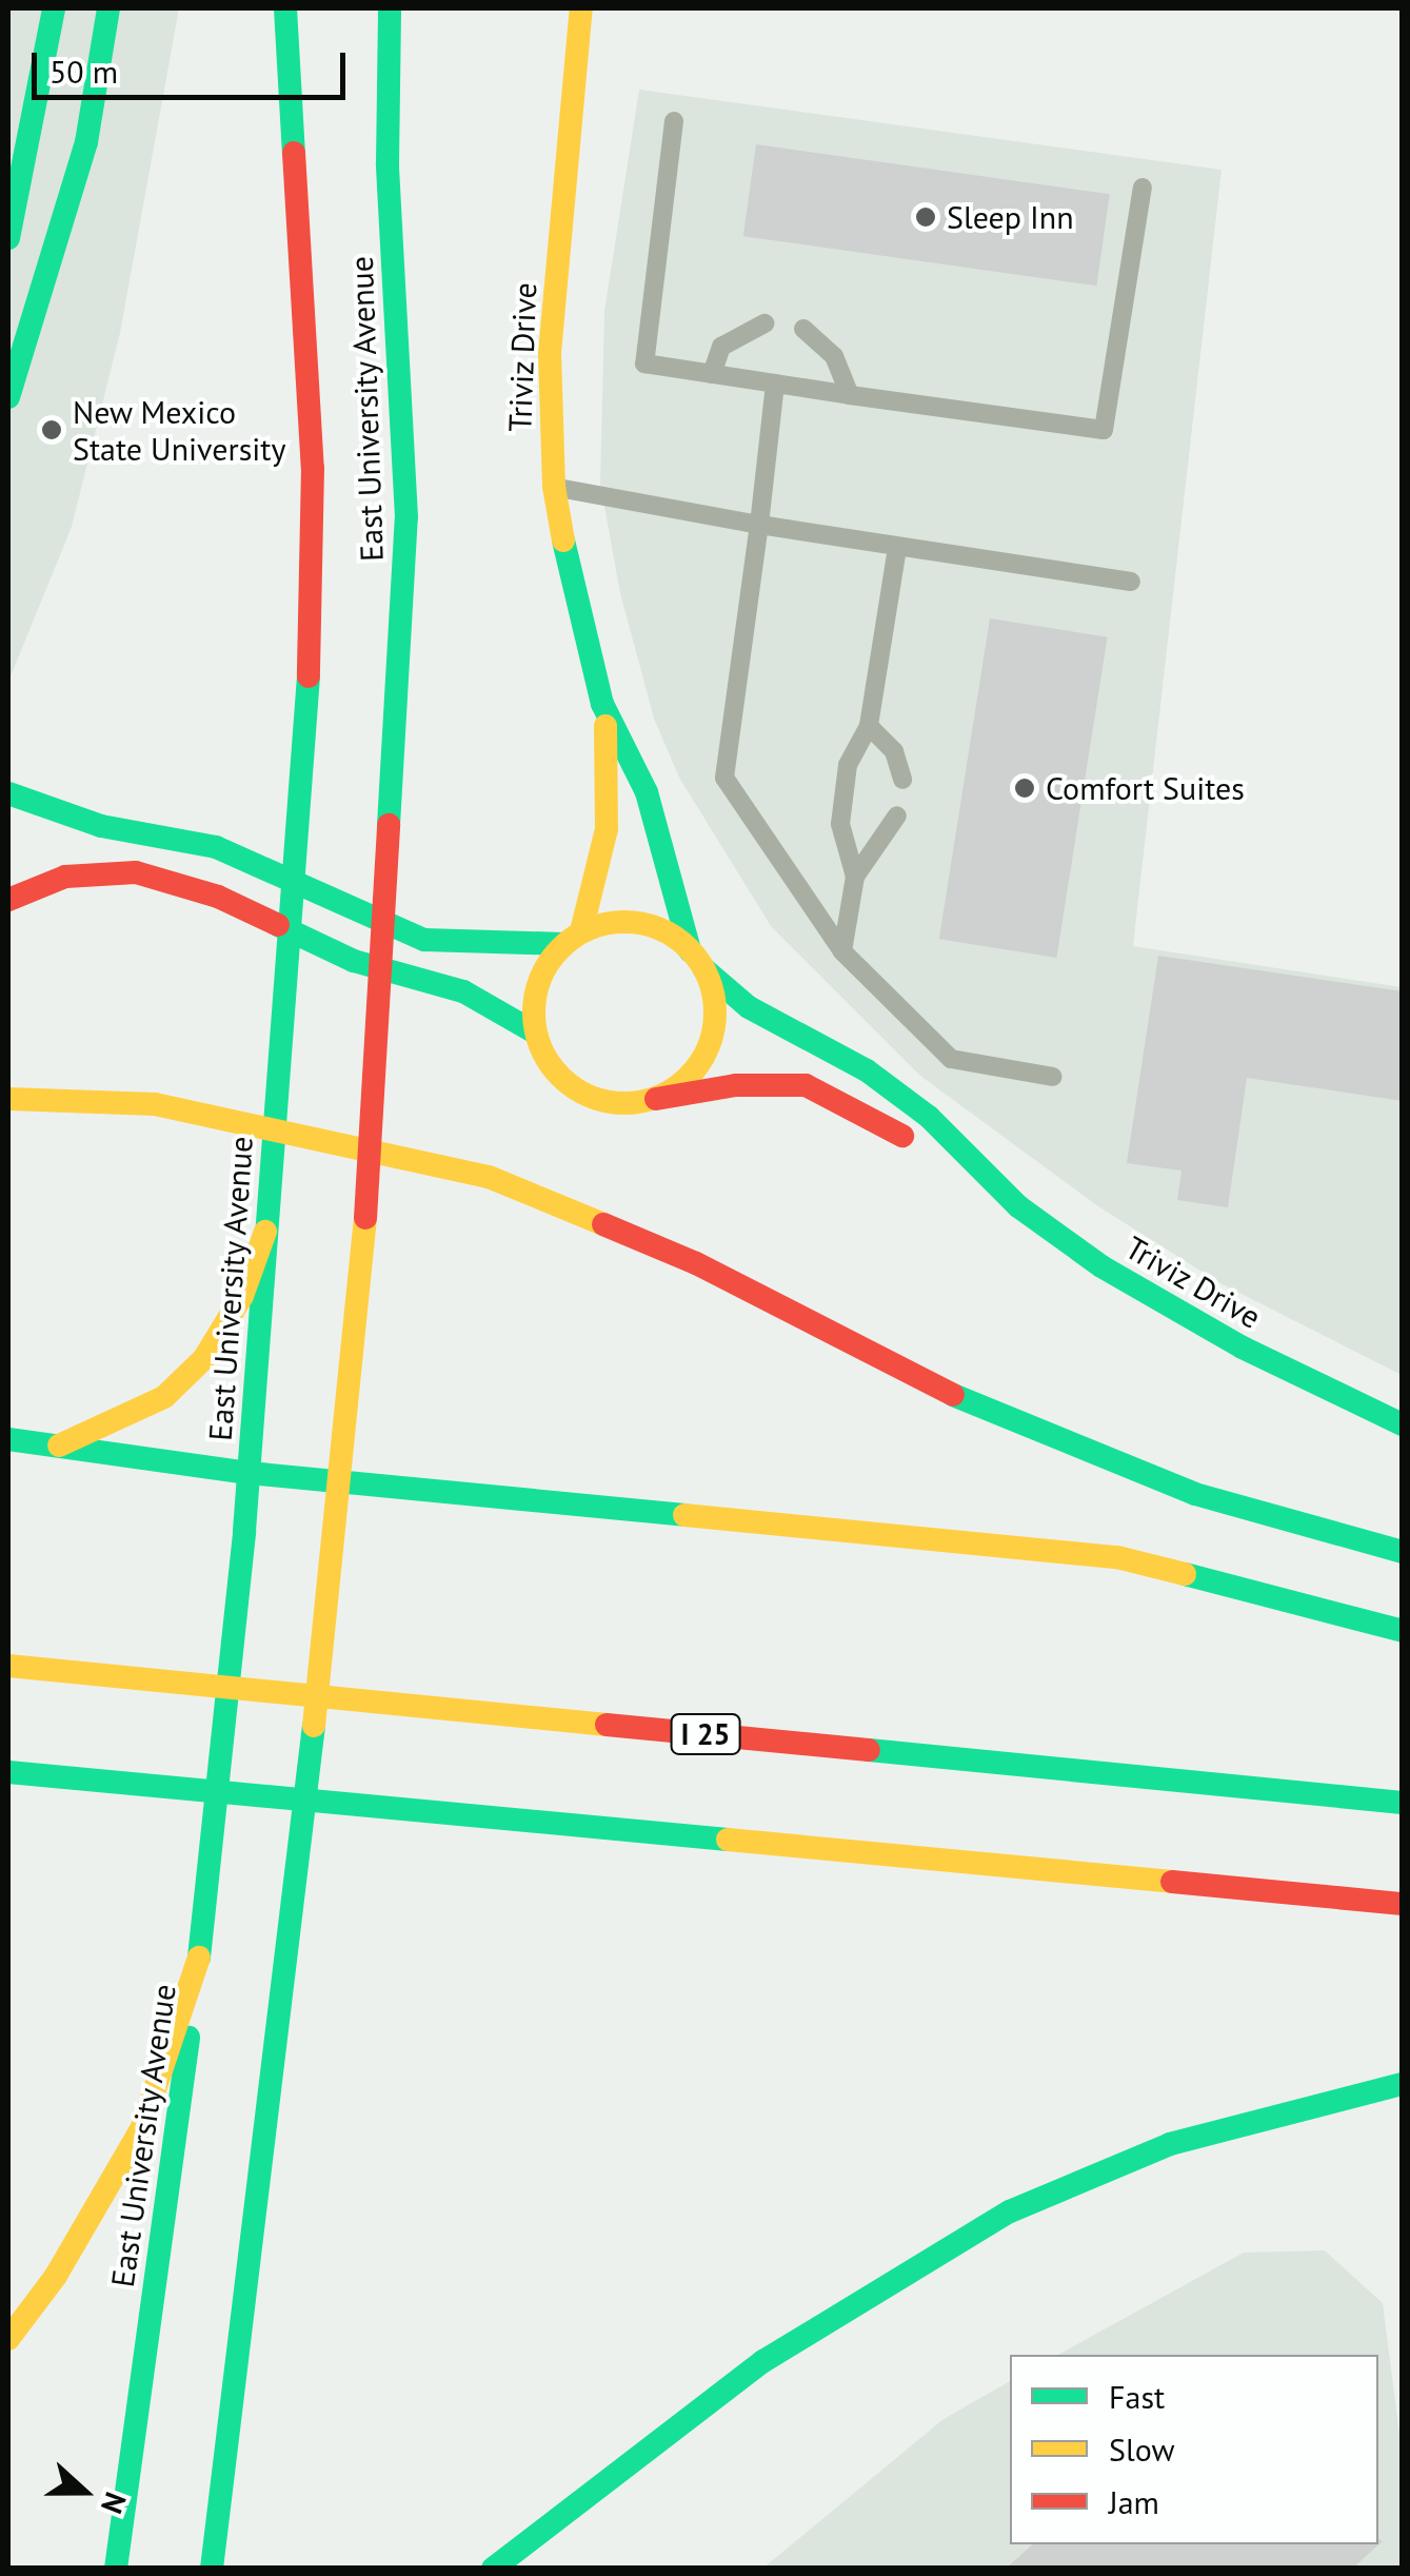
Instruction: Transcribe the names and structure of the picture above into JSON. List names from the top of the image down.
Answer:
{
  "streets": {
    "main road": ["Triviz Drive", "East University Avenue", "I 25"]
  },
  "places": ["Sleep Inn", "New Mexico State University", "Comfort Suites"],
  "legend": ["Fast", "Slow", "Jam"],
  "scale_bar": "50 m",
  "north": "right"
}
